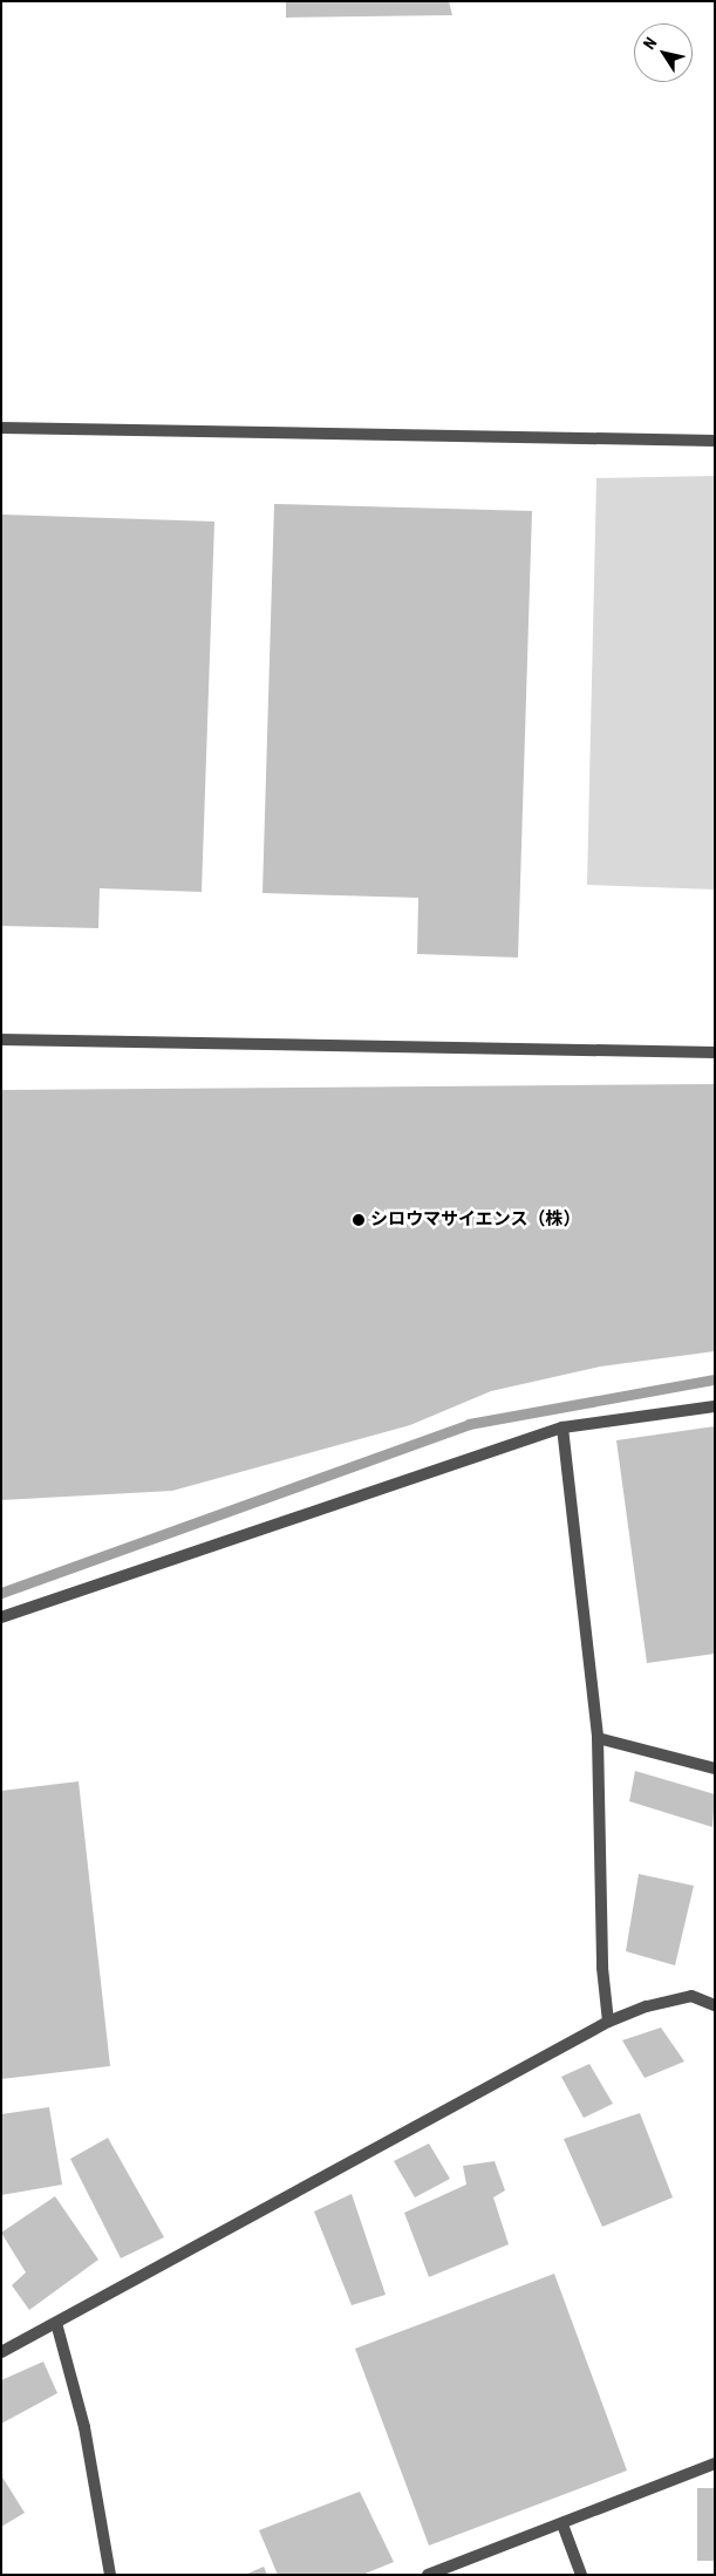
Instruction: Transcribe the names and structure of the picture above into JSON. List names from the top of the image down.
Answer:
{
  "places": ["シロウマサイエンス（株）"],
  "north": "top left"
}
